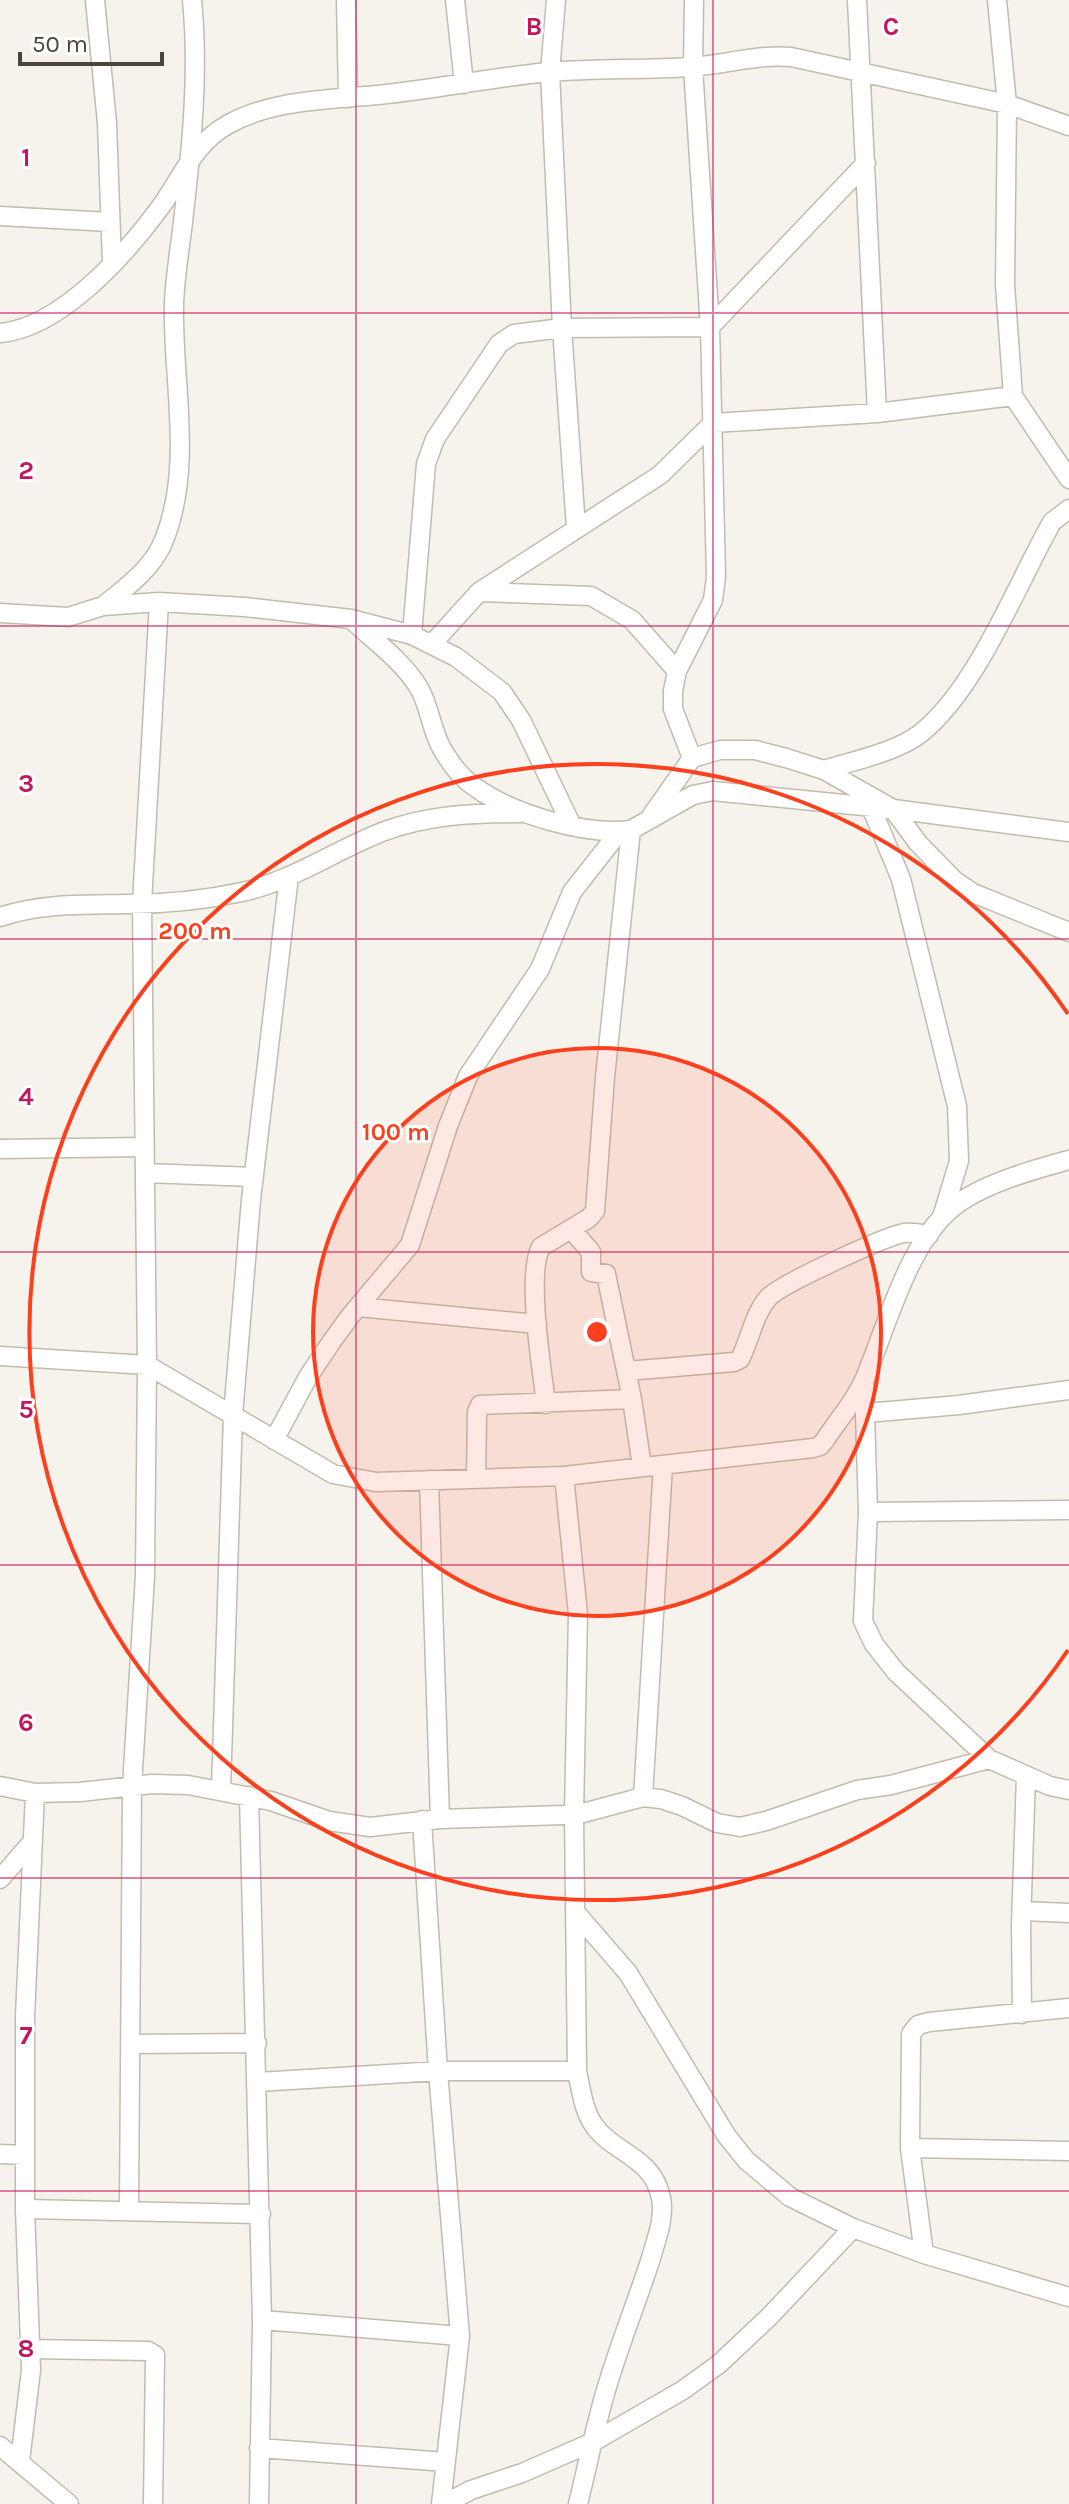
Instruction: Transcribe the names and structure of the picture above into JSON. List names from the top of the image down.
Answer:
{
  "scale_bar": "50 m",
  "grid": {
    "columns": ["B", "C"],
    "rows": [
      "1",
      "2",
      "3",
      "4",
      "5",
      "6",
      "7",
      "8"
    ]
  },
  "rings": ["200 m", "100 m"]
}
